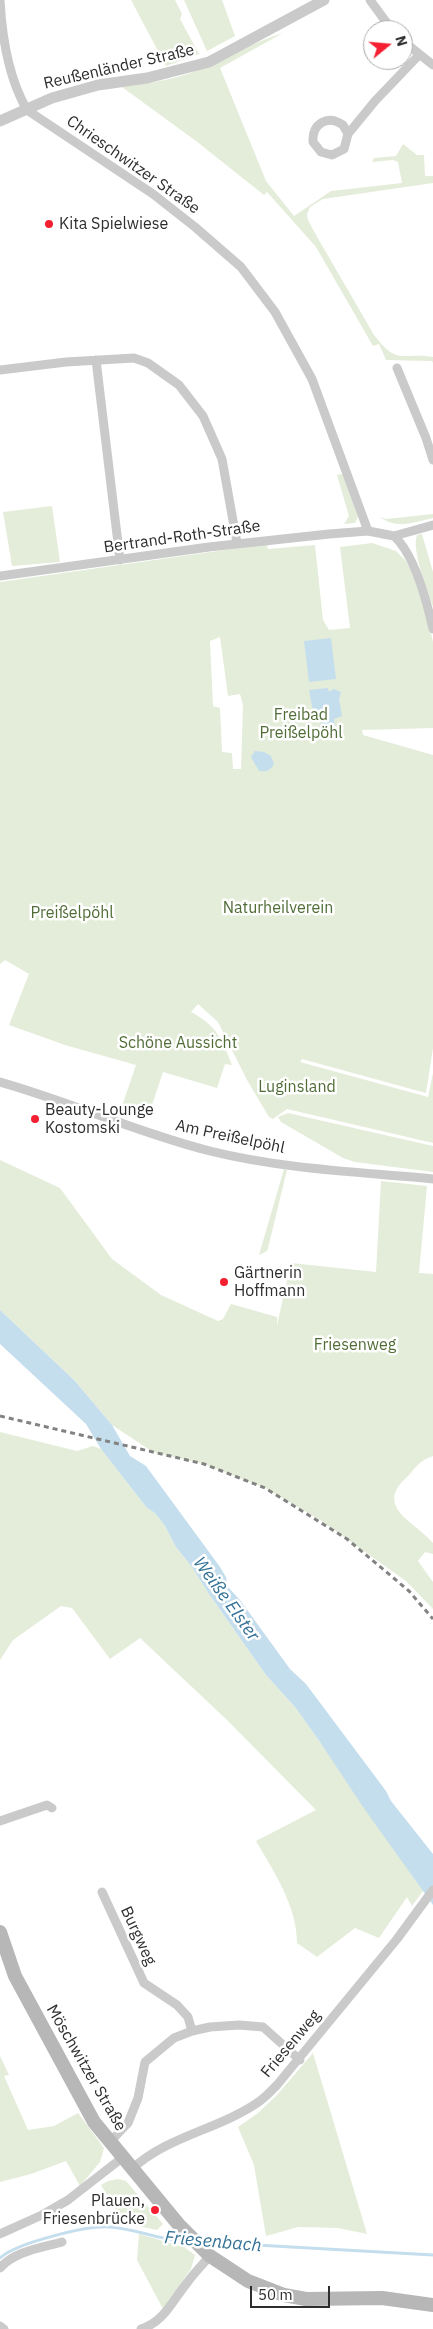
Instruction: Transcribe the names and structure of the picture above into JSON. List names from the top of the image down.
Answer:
{
  "streets": {
    "main road": ["Möschwitzer Straße"],
    "street": [
      "Reußenländer Straße",
      "Chrieschwitzer Straße",
      "Bertrand-Roth-Straße",
      "Am Preißelpöhl",
      "Burgweg",
      "Friesenweg"
    ]
  },
  "crossings": [
    ["Reußenländer Straße", "Chrieschwitzer Straße"],
    ["Chrieschwitzer Straße", "Bertrand-Roth-Straße"],
    ["Friesenweg", "Möschwitzer Straße"]
  ],
  "water": ["Weiße Elster", "Friesenbach"],
  "parks": [
    "Freibad Preißelpöhl",
    "Naturheilverein",
    "Preißelpöhl",
    "Schöne Aussicht",
    "Luginsland",
    "Friesenweg"
  ],
  "places": [
    "Kita Spielwiese",
    "Beauty-Lounge Kostomski",
    "Gärtnerin Hoffmann",
    "Plauen, Friesenbrücke"
  ],
  "scale_bar": "50 m",
  "north": "right"
}
